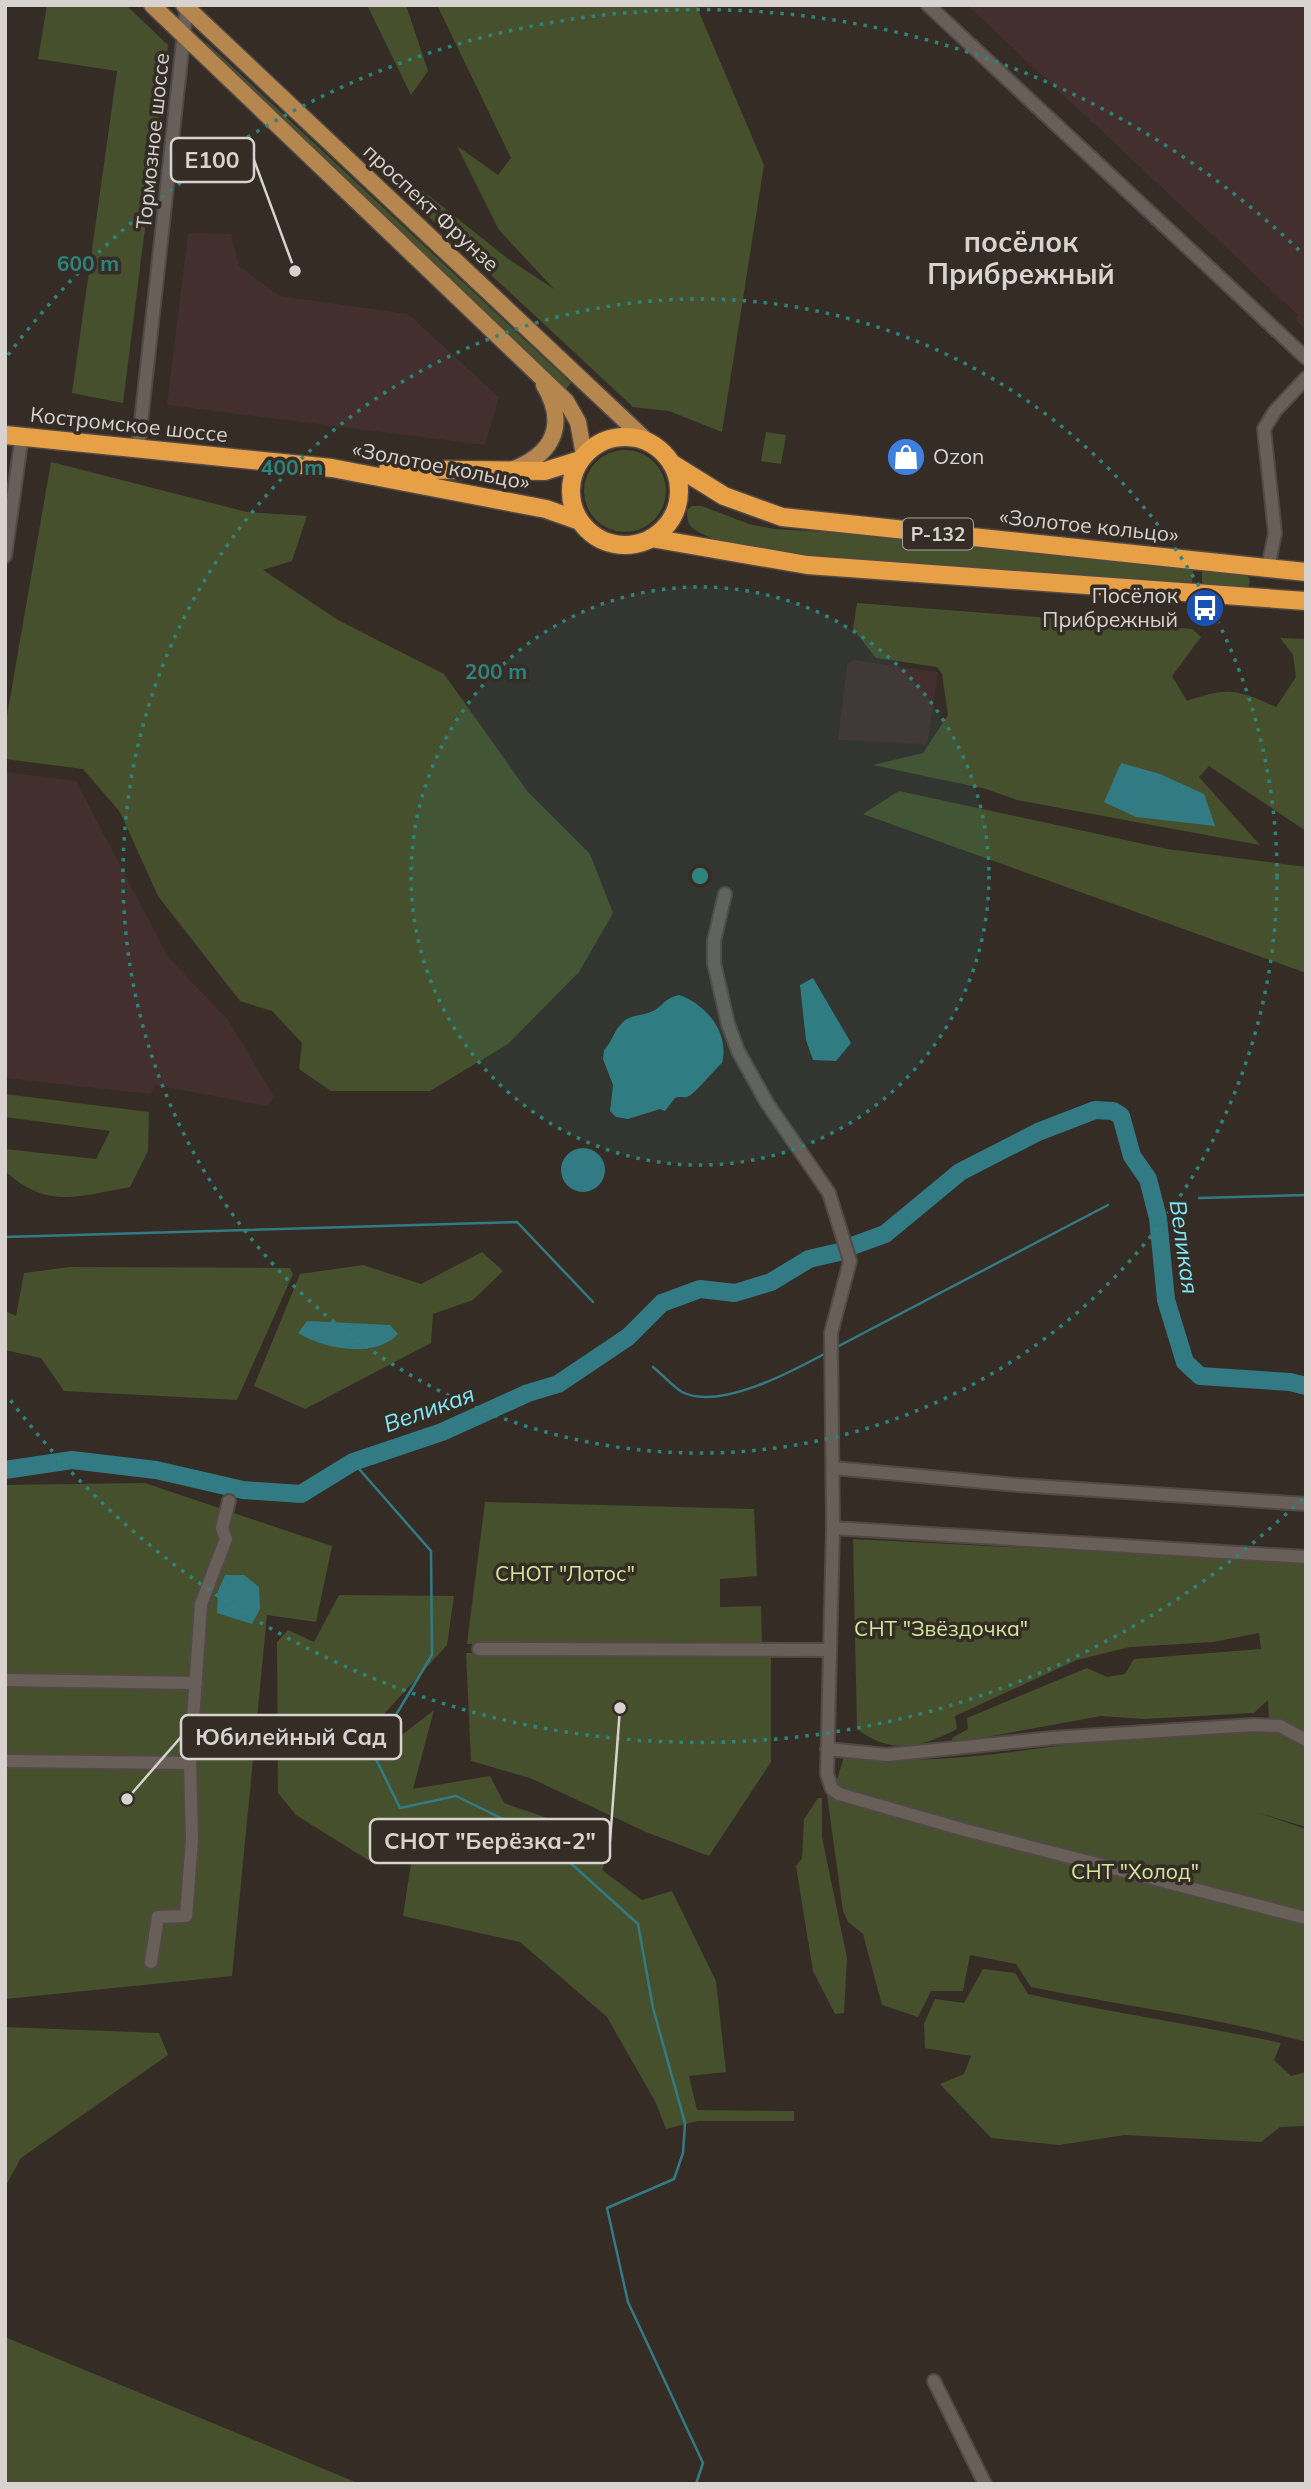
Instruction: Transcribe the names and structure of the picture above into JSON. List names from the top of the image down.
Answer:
{
  "streets": {
    "highway": ["Костромское шоссе", "«Золотое кольцо»", "Р-132"],
    "main road": ["проспект Фрунзе"],
    "street": ["Тормозное шоссе"]
  },
  "crossings": [
    ["Тормозное шоссе", "проспект Фрунзе"],
    ["Тормозное шоссе", "Костромское шоссе"],
    ["проспект Фрунзе", "«Золотое кольцо»"],
    ["Костромское шоссе", "«Золотое кольцо»"],
    ["«Золотое кольцо»", "Р-132"]
  ],
  "districts": ["посёлок Прибрежный"],
  "water": ["Великая"],
  "parks": ["СНОТ \"Лотос\"", "СНТ \"Звёздочка\"", "СНТ \"Холод\""],
  "places": {
    "other": ["E100", "СНОТ \"Берёзка-2\"", "Юбилейный Сад"],
    "shop": ["Ozon"],
    "bus stop": ["Посёлок Прибрежный"]
  },
  "rings": ["600 m", "400 m", "200 m"]
}
